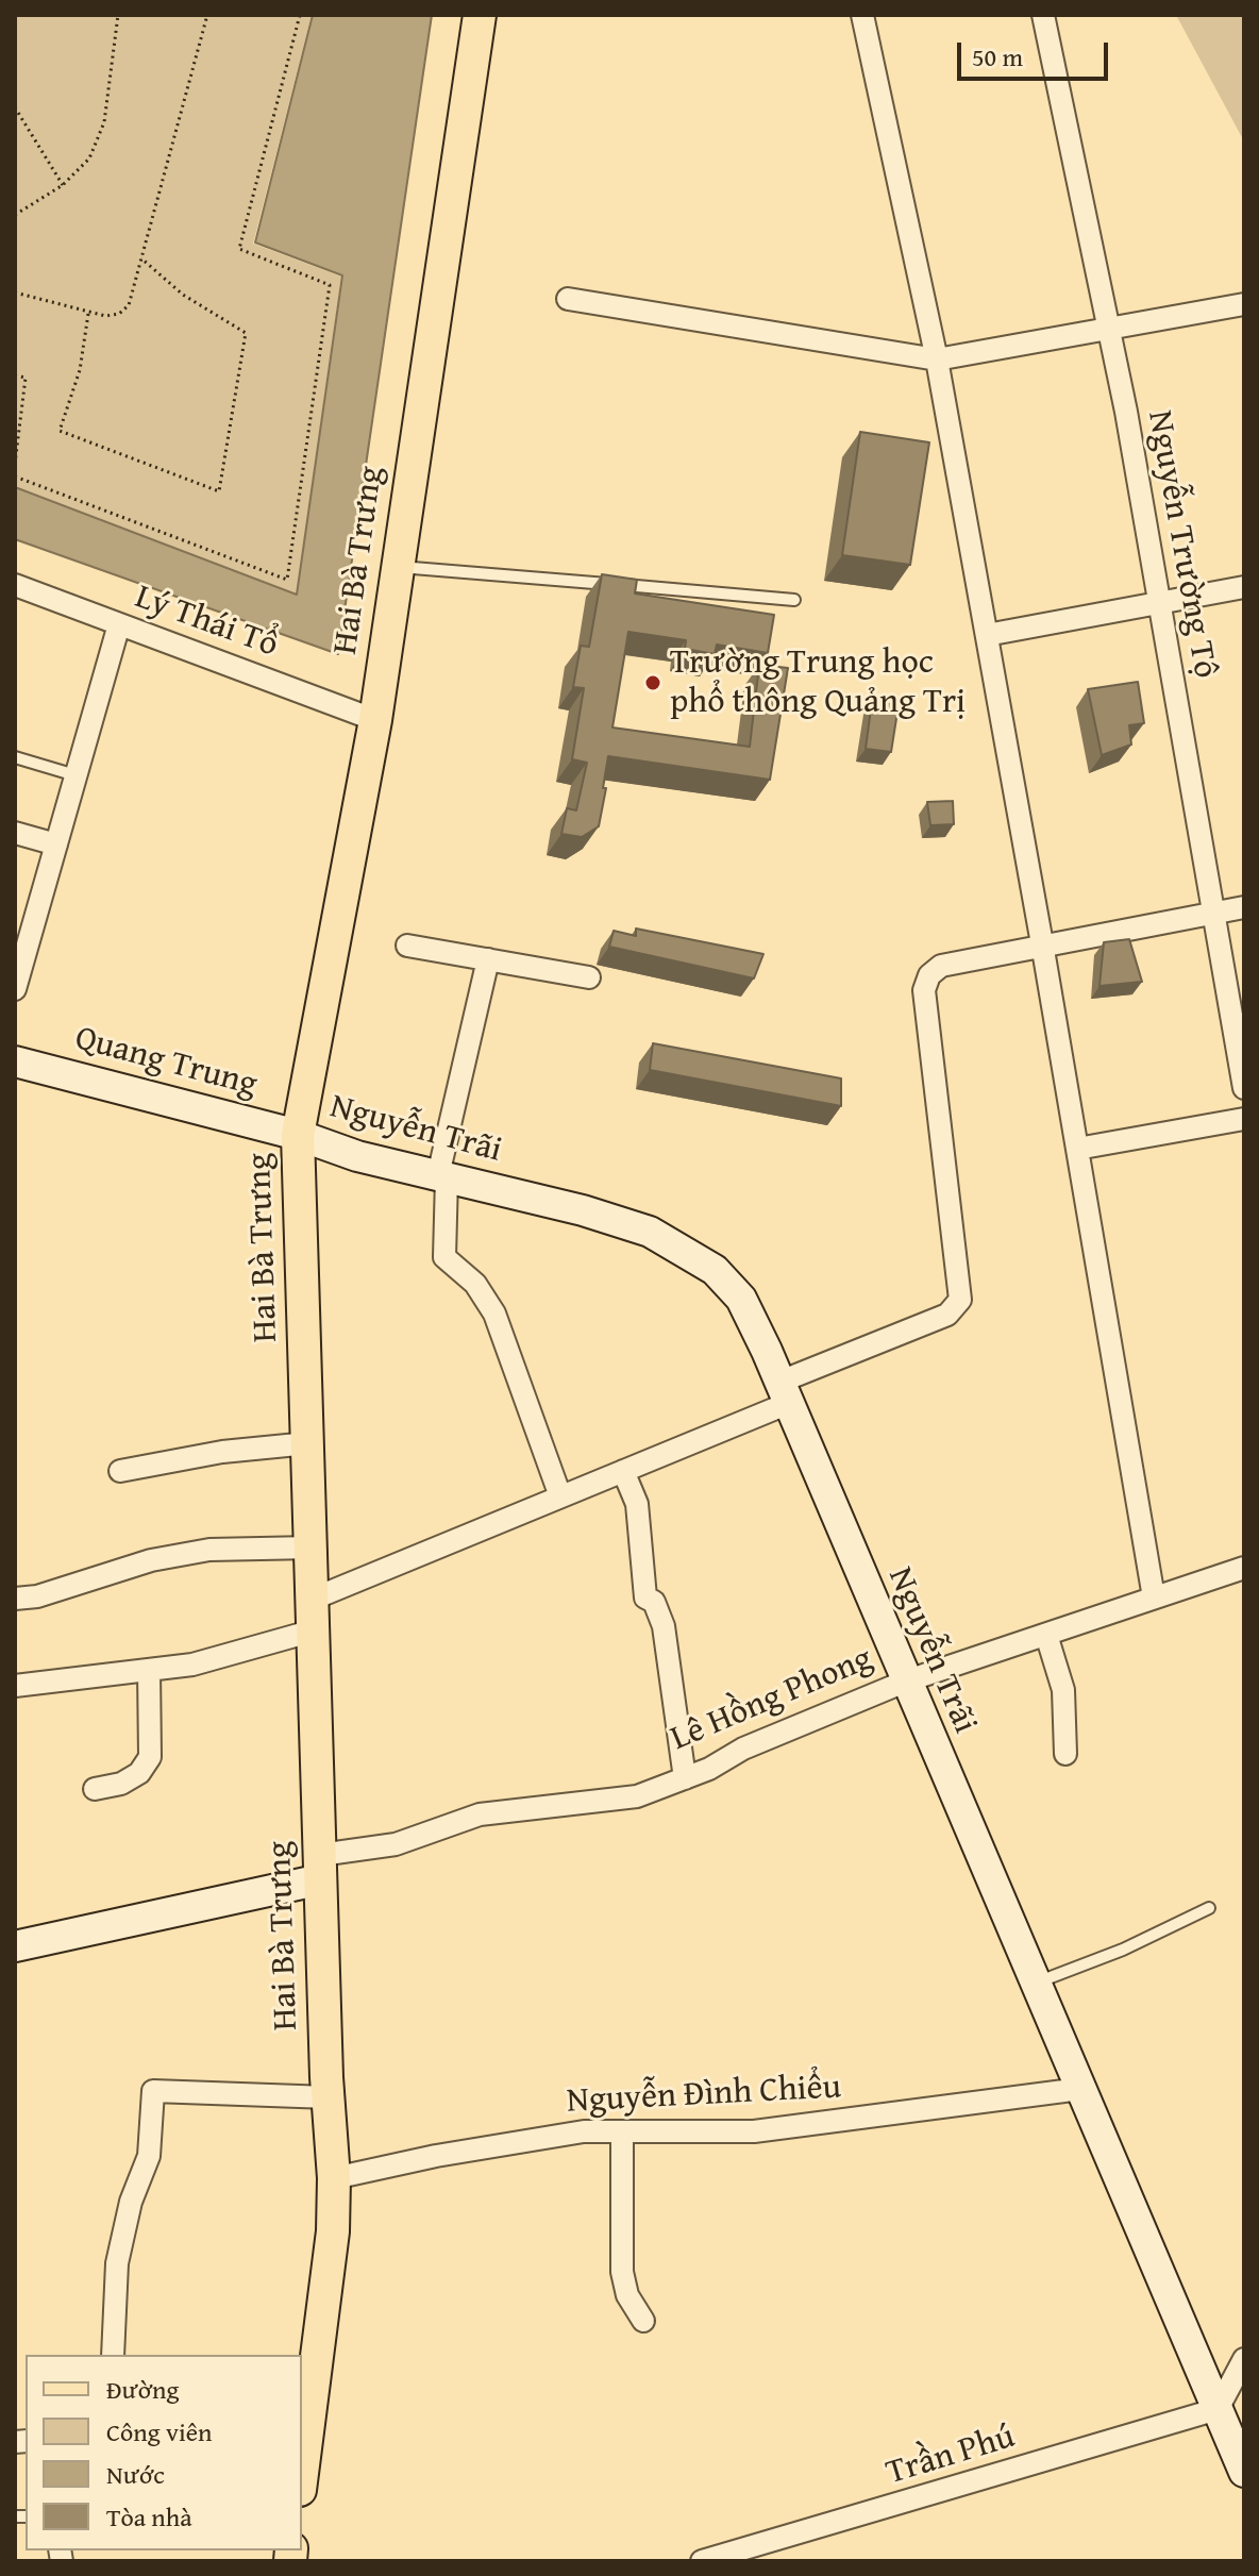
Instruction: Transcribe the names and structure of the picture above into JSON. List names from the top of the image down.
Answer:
{
  "streets": {
    "main road": ["Hai Bà Trưng"],
    "street": [
      "Nguyễn Trường Tộ",
      "Lý Thái Tổ",
      "Quang Trung",
      "Nguyễn Trãi",
      "Lê Hồng Phong",
      "Nguyễn Đình Chiểu",
      "Trần Phú"
    ]
  },
  "crossings": [
    ["Hai Bà Trưng", "Lý Thái Tổ"],
    ["Hai Bà Trưng", "Quang Trung"],
    ["Hai Bà Trưng", "Nguyễn Trãi"],
    ["Hai Bà Trưng", "Lê Hồng Phong"],
    ["Hai Bà Trưng", "Nguyễn Đình Chiểu"],
    ["Quang Trung", "Nguyễn Trãi"],
    ["Nguyễn Trãi", "Lê Hồng Phong"],
    ["Nguyễn Trãi", "Nguyễn Đình Chiểu"],
    ["Nguyễn Trãi", "Trần Phú"]
  ],
  "places": ["Trường Trung học phổ thông Quảng Trị"],
  "legend": [
    "Đường",
    "Công viên",
    "Nước",
    "Tòa nhà"
  ],
  "scale_bar": "50 m"
}
